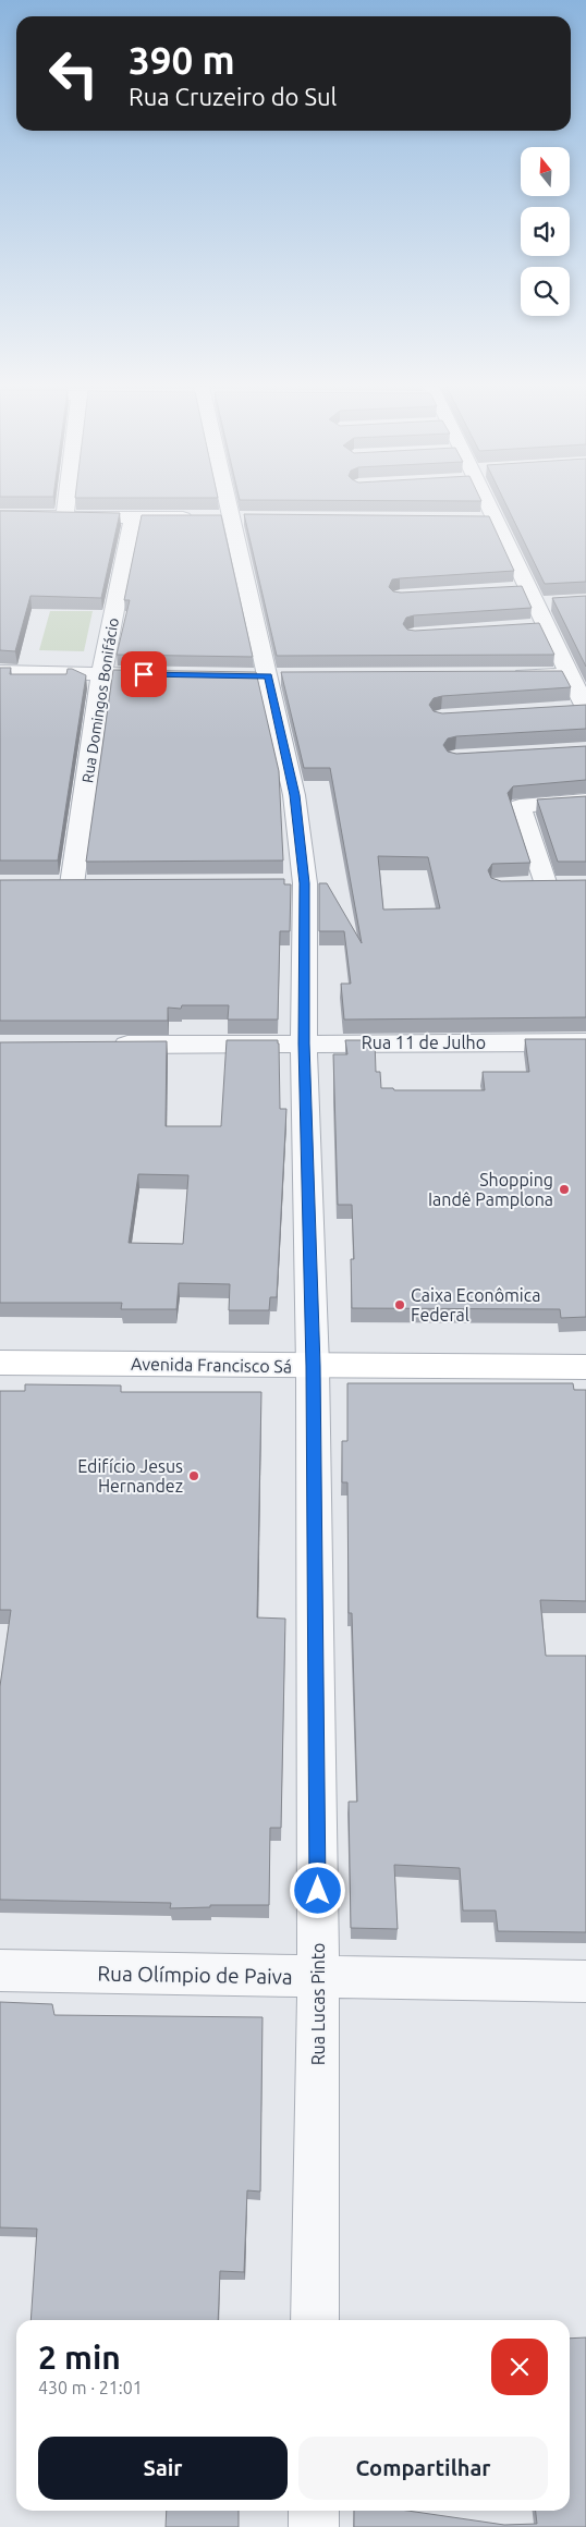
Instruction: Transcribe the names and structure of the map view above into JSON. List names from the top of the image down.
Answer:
{
  "streets": {
    "main road": ["Avenida Francisco Sá"],
    "street": [
      "Rua Domingos Bonifácio",
      "Rua 11 de Julho",
      "Rua Olímpio de Paiva",
      "Rua Lucas Pinto"
    ]
  },
  "crossings": [
    ["Rua 11 de Julho", "Rua Lucas Pinto"],
    ["Avenida Francisco Sá", "Rua Lucas Pinto"],
    ["Rua Olímpio de Paiva", "Rua Lucas Pinto"]
  ],
  "places": ["Shopping Iandê Pamplona", "Caixa Econômica Federal", "Edifício Jesus Hernandez"],
  "north": "top",
  "page": {
    "turn": ["390 m", "Rua Cruzeiro do Sul"],
    "heading": ["2 min", "430 m · 21:01"],
    "buttons": ["Sair", "Compartilhar"]
  }
}
